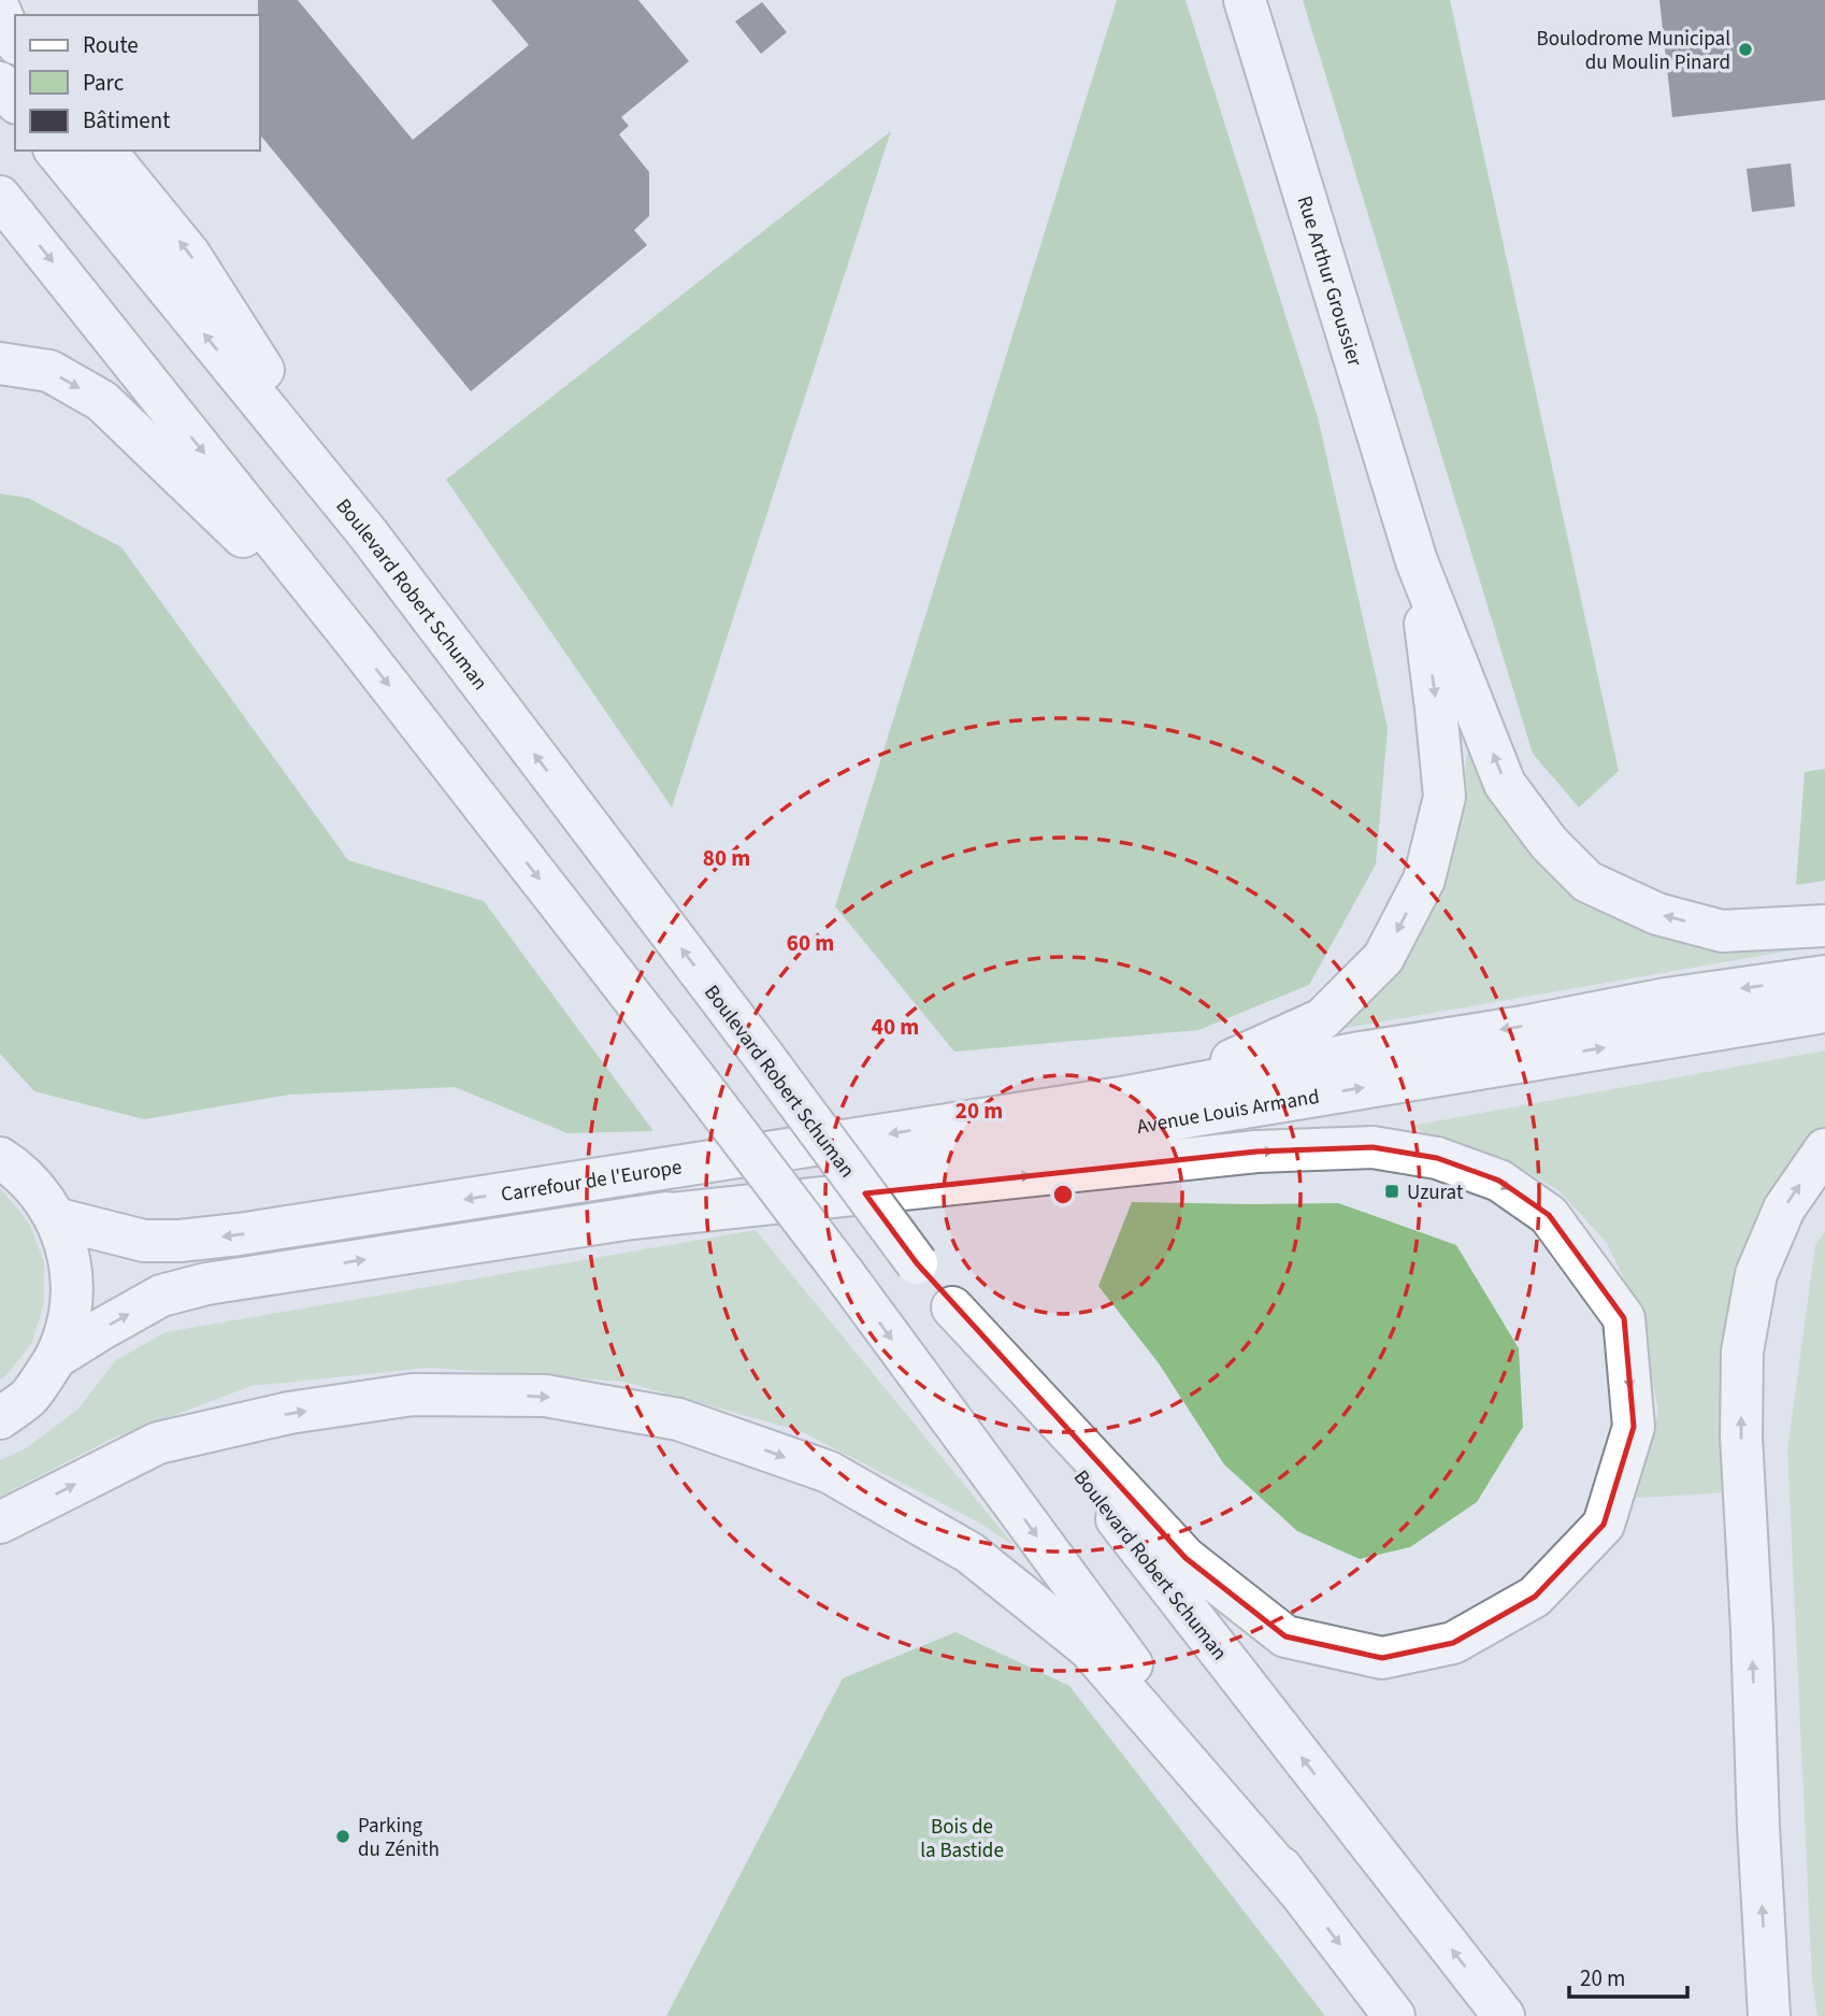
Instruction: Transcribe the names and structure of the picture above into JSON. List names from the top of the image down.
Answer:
{
  "streets": {
    "main road": [
      "Rue Arthur Groussier",
      "Boulevard Robert Schuman",
      "Avenue Louis Armand",
      "Carrefour de l'Europe"
    ]
  },
  "crossings": [
    ["Avenue Louis Armand", "Carrefour de l'Europe"]
  ],
  "parks": ["Bois de la Bastide"],
  "places": {
    "other": ["Boulodrome Municipal du Moulin Pinard", "Parking du Zénith"],
    "transit": ["Uzurat"]
  },
  "legend": ["Route", "Parc", "Bâtiment"],
  "scale_bar": "20 m",
  "rings": [
    "80 m",
    "60 m",
    "40 m",
    "20 m"
  ]
}
